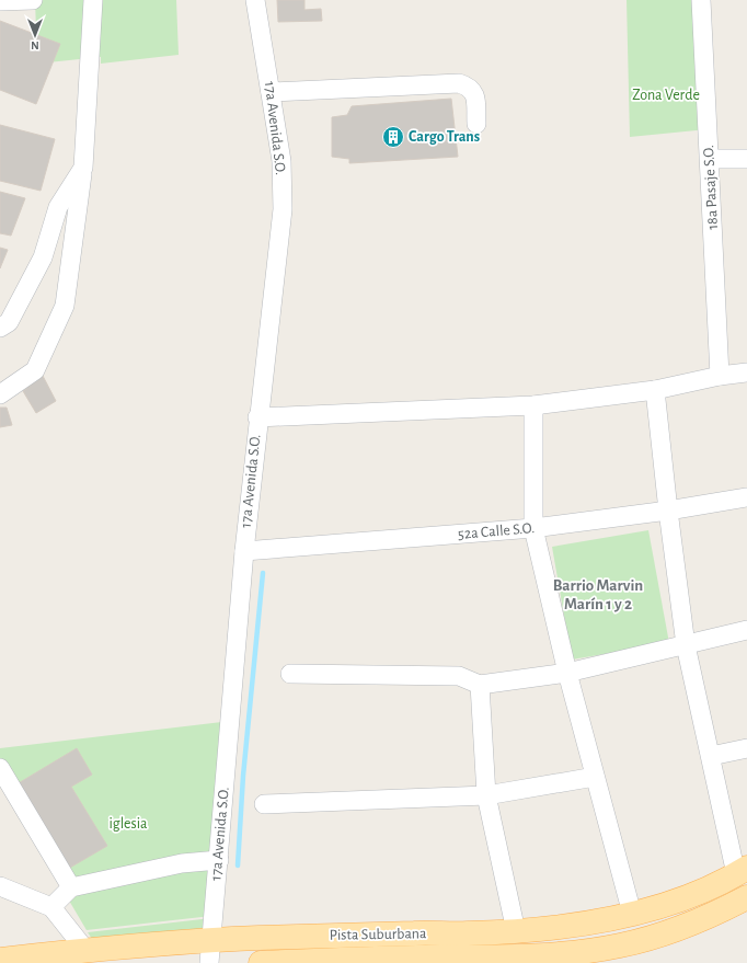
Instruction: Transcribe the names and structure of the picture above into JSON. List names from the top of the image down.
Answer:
{
  "streets": {
    "main road": ["Pista Suburbana"],
    "street": ["17a Avenida S.O.", "18a Pasaje S.O.", "52a Calle S.O."]
  },
  "crossings": [
    ["17a Avenida S.O.", "52a Calle S.O."],
    ["17a Avenida S.O.", "Pista Suburbana"]
  ],
  "districts": ["Barrio Marvin Marín 1 y 2"],
  "parks": ["Zona Verde", "iglesia"],
  "places": {
    "building": ["Cargo Trans"]
  },
  "north": "bottom"
}
